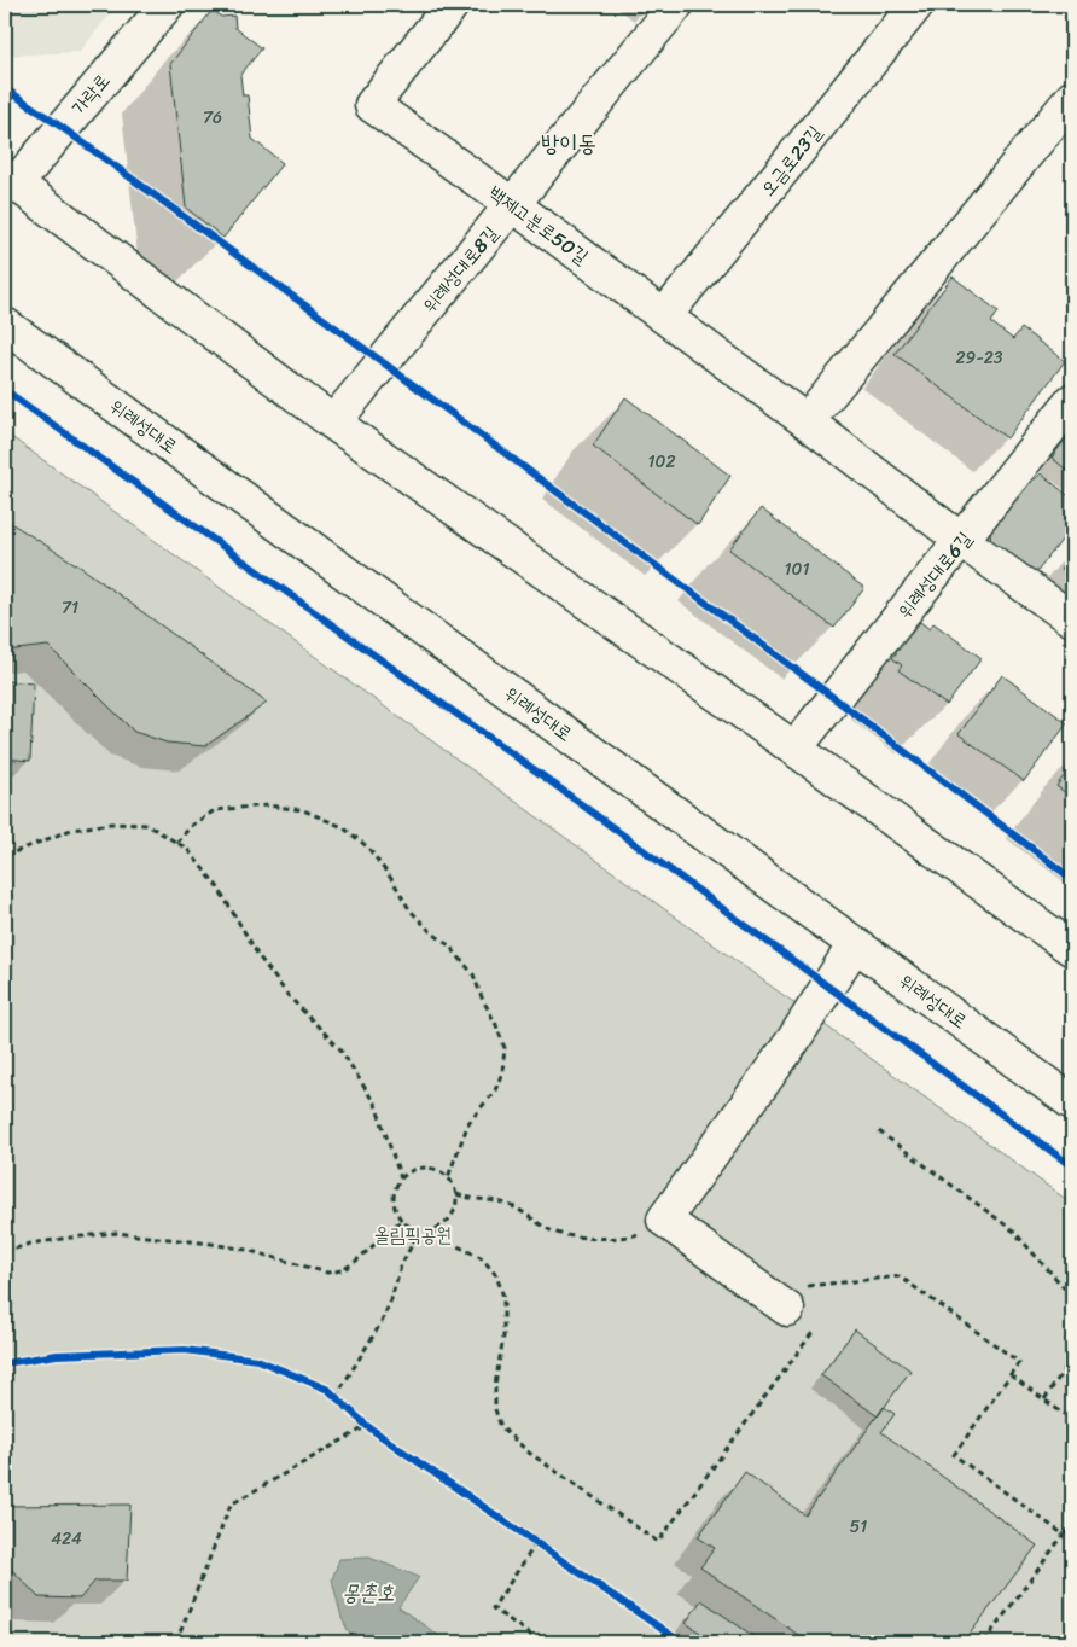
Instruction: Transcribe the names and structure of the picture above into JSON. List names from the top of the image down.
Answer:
{
  "streets": {
    "street": [
      "가락로",
      "오금로23길",
      "백제고분로50길",
      "위례성대로8길",
      "위례성대로",
      "위례성대로6길"
    ]
  },
  "crossings": [
    ["오금로23길", "백제고분로50길"],
    ["백제고분로50길", "위례성대로8길"],
    ["백제고분로50길", "위례성대로6길"]
  ],
  "districts": ["방이동"],
  "water": ["몽촌호"],
  "parks": ["올림픽공원"],
  "house_numbers": [
    "76",
    "29-23",
    "102",
    "101",
    "71",
    "51",
    "424"
  ]
}
